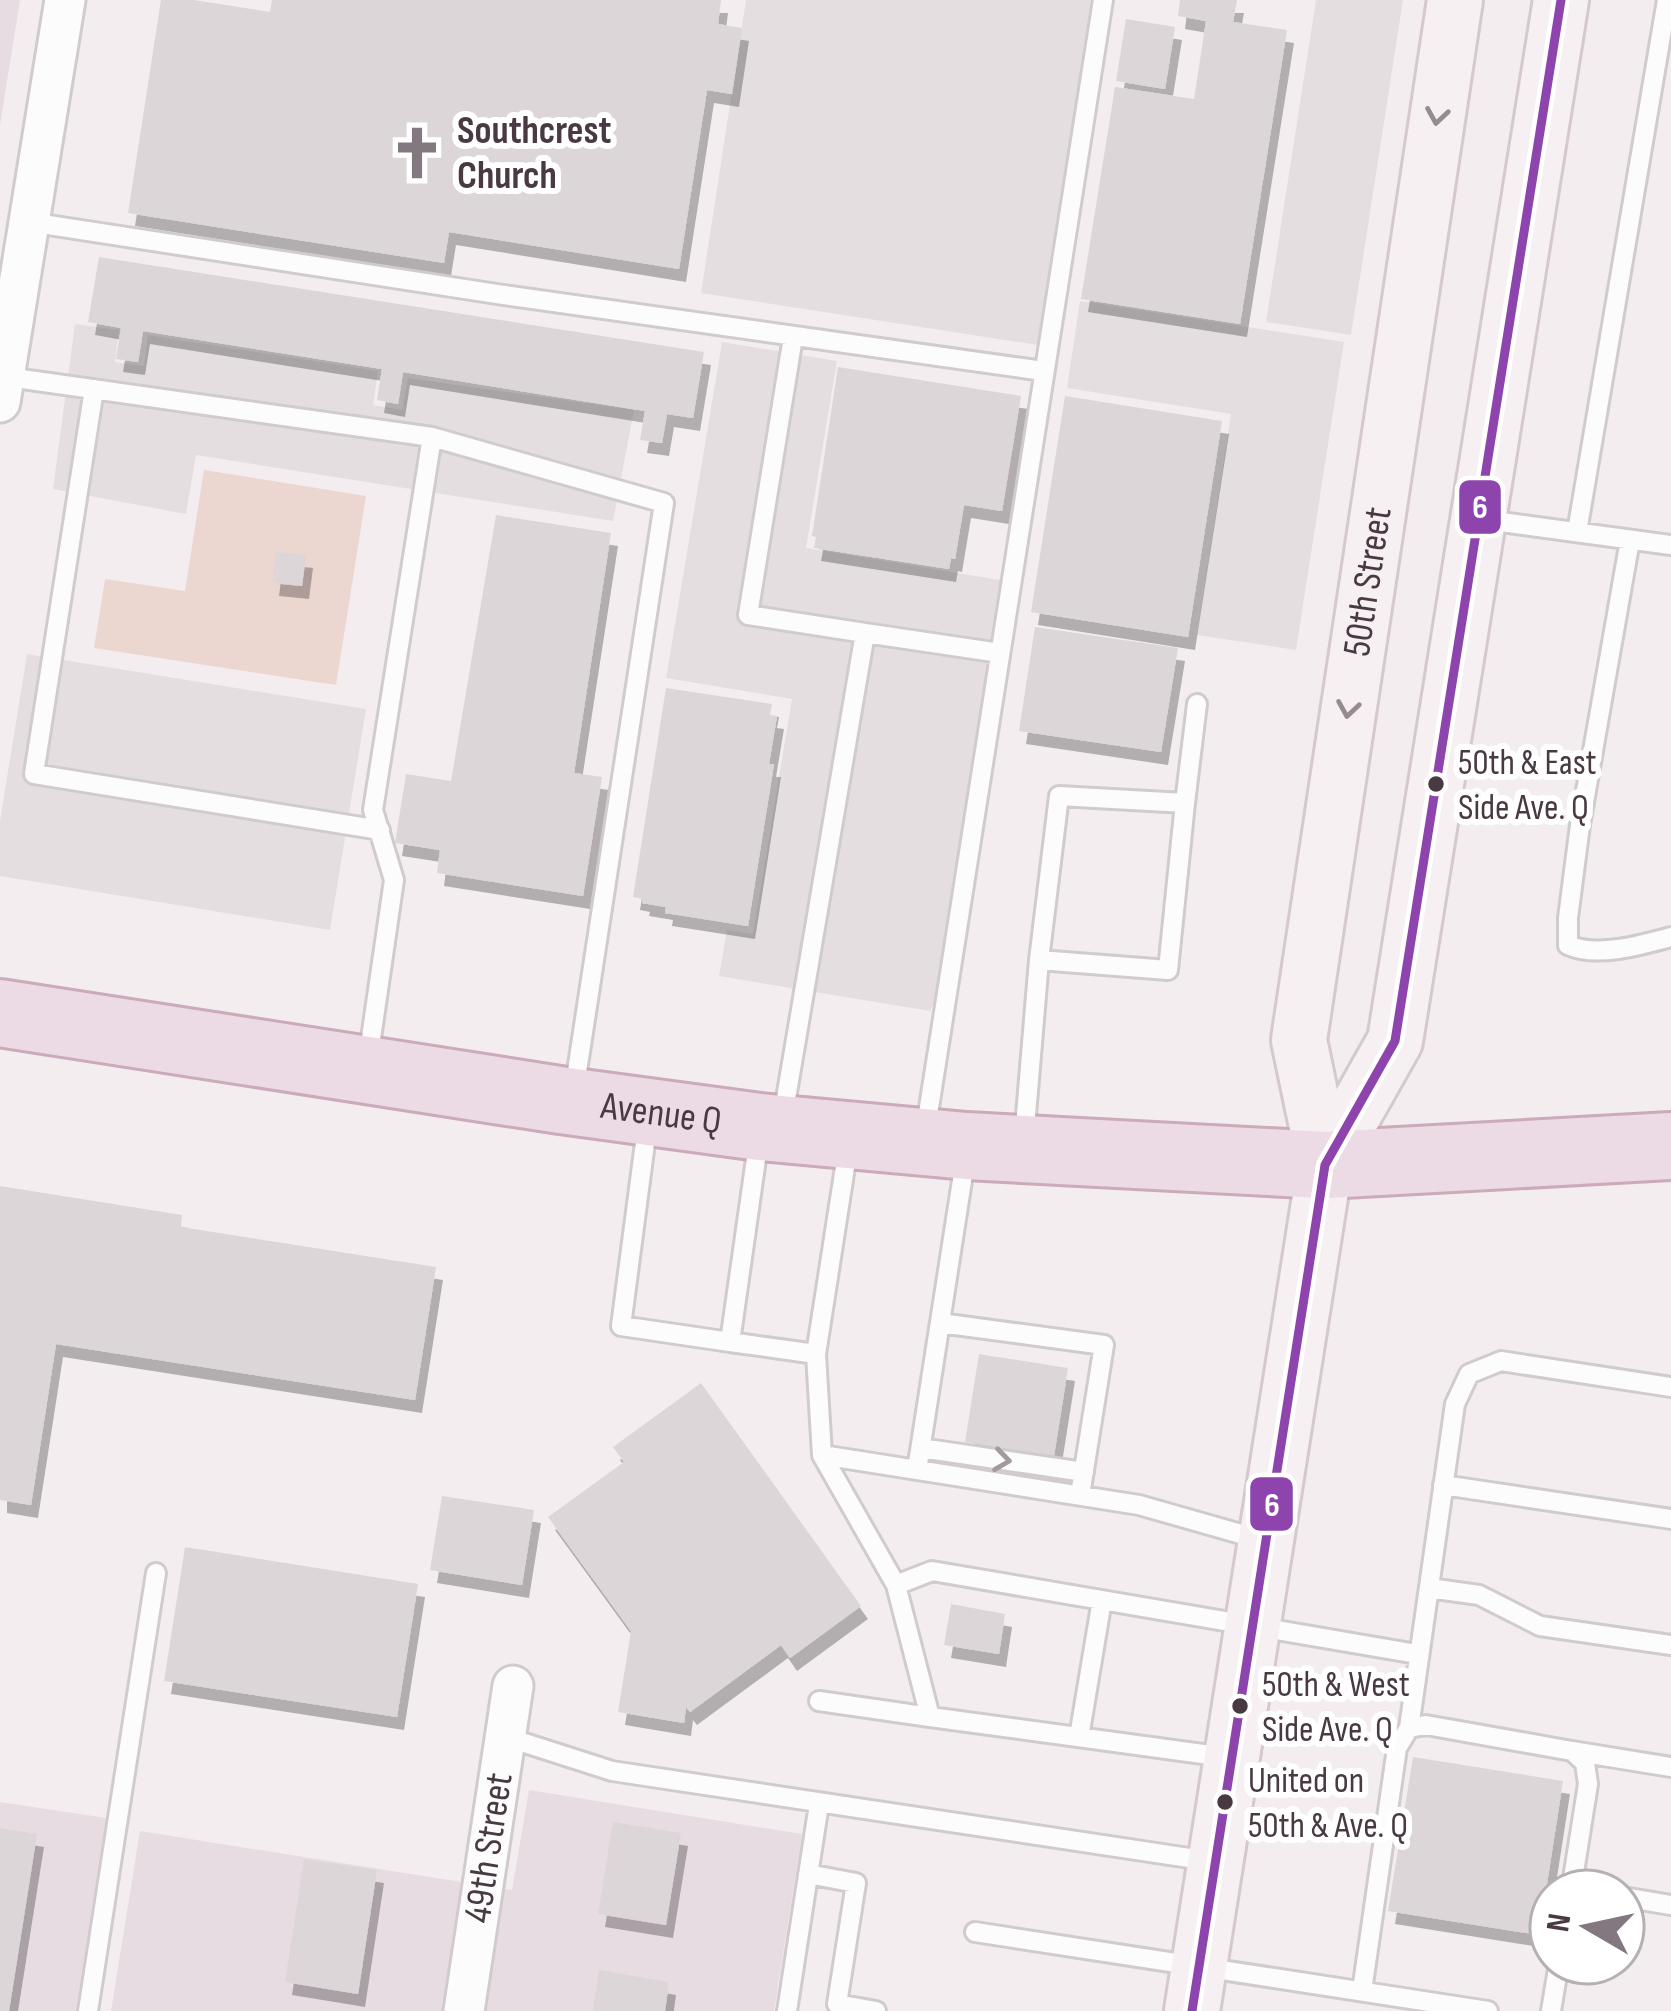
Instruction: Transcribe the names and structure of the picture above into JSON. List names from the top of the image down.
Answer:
{
  "streets": {
    "highway": ["Avenue Q"],
    "main road": ["50th Street"],
    "street": ["49th Street"]
  },
  "crossings": [
    ["50th Street", "Avenue Q"]
  ],
  "places": {
    "church": ["Southcrest Church"],
    "other": ["50th & East Side Ave. Q", "50th & West Side Ave. Q", "United on 50th & Ave. Q"]
  },
  "lines": ["transit line 6"],
  "north": "left"
}
